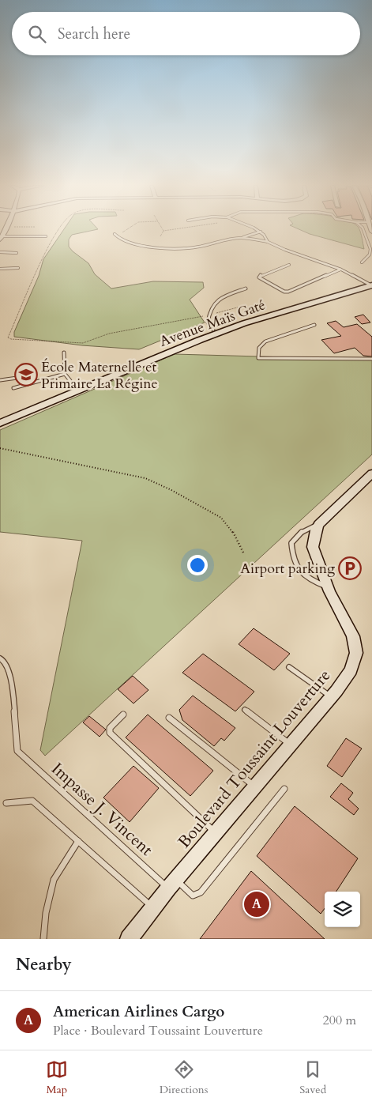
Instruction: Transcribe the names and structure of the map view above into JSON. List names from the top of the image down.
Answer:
{
  "streets": {
    "main road": ["Avenue Maïs Gaté", "Boulevard Toussaint Louverture"],
    "lane": ["Impasse J. Vincent"]
  },
  "crossings": [
    ["Boulevard Toussaint Louverture", "Impasse J. Vincent"]
  ],
  "places": {
    "school or university": ["École Maternelle et Primaire La Régine"],
    "parking": ["Airport parking"]
  },
  "page": {
    "search": "Search here",
    "pins": "A",
    "heading": "Nearby",
    "list": [
      {
        "mark": "A",
        "name": "American Airlines Cargo",
        "note": "Place · Boulevard Toussaint Louverture",
        "value": "200 m"
      }
    ],
    "nav": ["Map", "Directions", "Saved"]
  }
}
